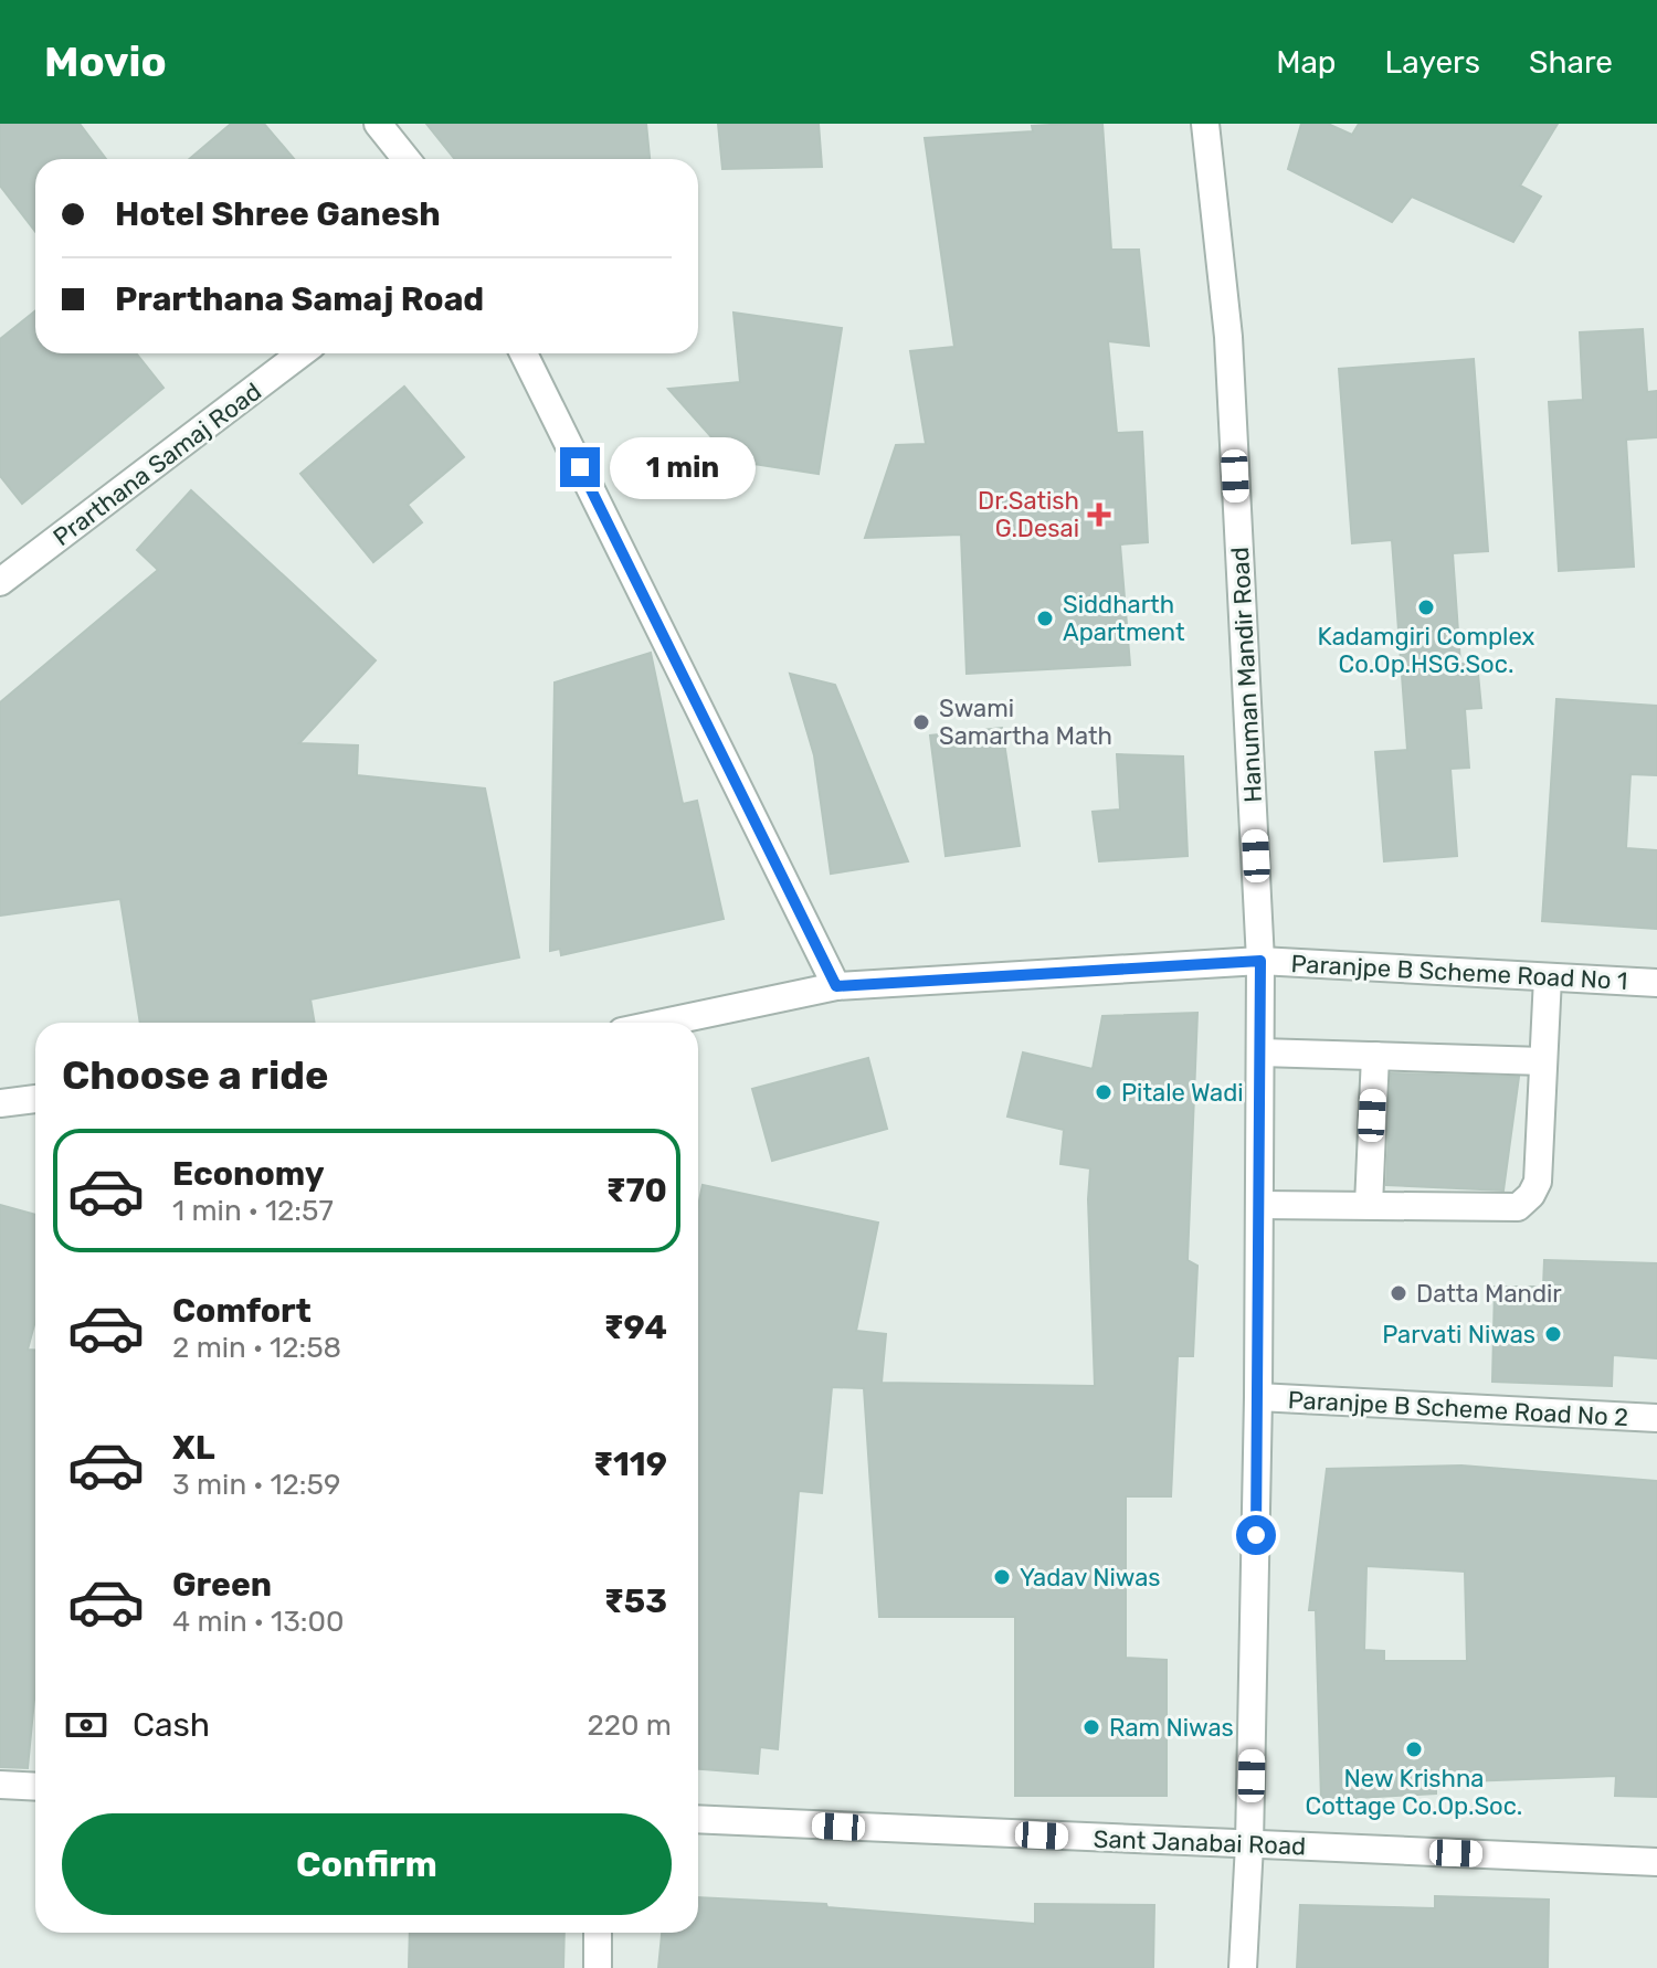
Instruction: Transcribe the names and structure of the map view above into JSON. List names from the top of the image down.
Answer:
{
  "streets": {
    "street": [
      "Prarthana Samaj Road",
      "Hanuman Mandir Road",
      "Paranjpe B Scheme Road No 1",
      "Paranjpe B Scheme Road No 2",
      "Sant Janabai Road"
    ]
  },
  "crossings": [
    ["Hanuman Mandir Road", "Paranjpe B Scheme Road No 1"],
    ["Hanuman Mandir Road", "Paranjpe B Scheme Road No 2"],
    ["Hanuman Mandir Road", "Sant Janabai Road"]
  ],
  "places": {
    "health": ["Dr.Satish G.Desai"],
    "other": [
      "Kadamgiri Complex Co.Op.HSG.Soc.",
      "Siddharth Apartment",
      "Swami Samartha Math",
      "Pitale Wadi",
      "Datta Mandir",
      "Parvati Niwas",
      "Yadav Niwas",
      "Ram Niwas",
      "New Krishna Cottage Co.Op.Soc."
    ]
  },
  "page": {
    "header": "Movio",
    "nav": ["Map", "Layers", "Share"],
    "banner": ["Hotel Shree Ganesh", "Prarthana Samaj Road"],
    "bubble": "1 min",
    "heading": "Choose a ride",
    "list": [
      {
        "name": "Economy",
        "note": "1 min · 12:57",
        "value": "₹70"
      },
      {
        "name": "Comfort",
        "note": "2 min · 12:58",
        "value": "₹94"
      },
      {
        "name": "XL",
        "note": "3 min · 12:59",
        "value": "₹119"
      },
      {
        "name": "Green",
        "note": "4 min · 13:00",
        "value": "₹53"
      }
    ],
    "pay": ["Cash", "220 m"],
    "buttons": "Confirm"
  }
}
